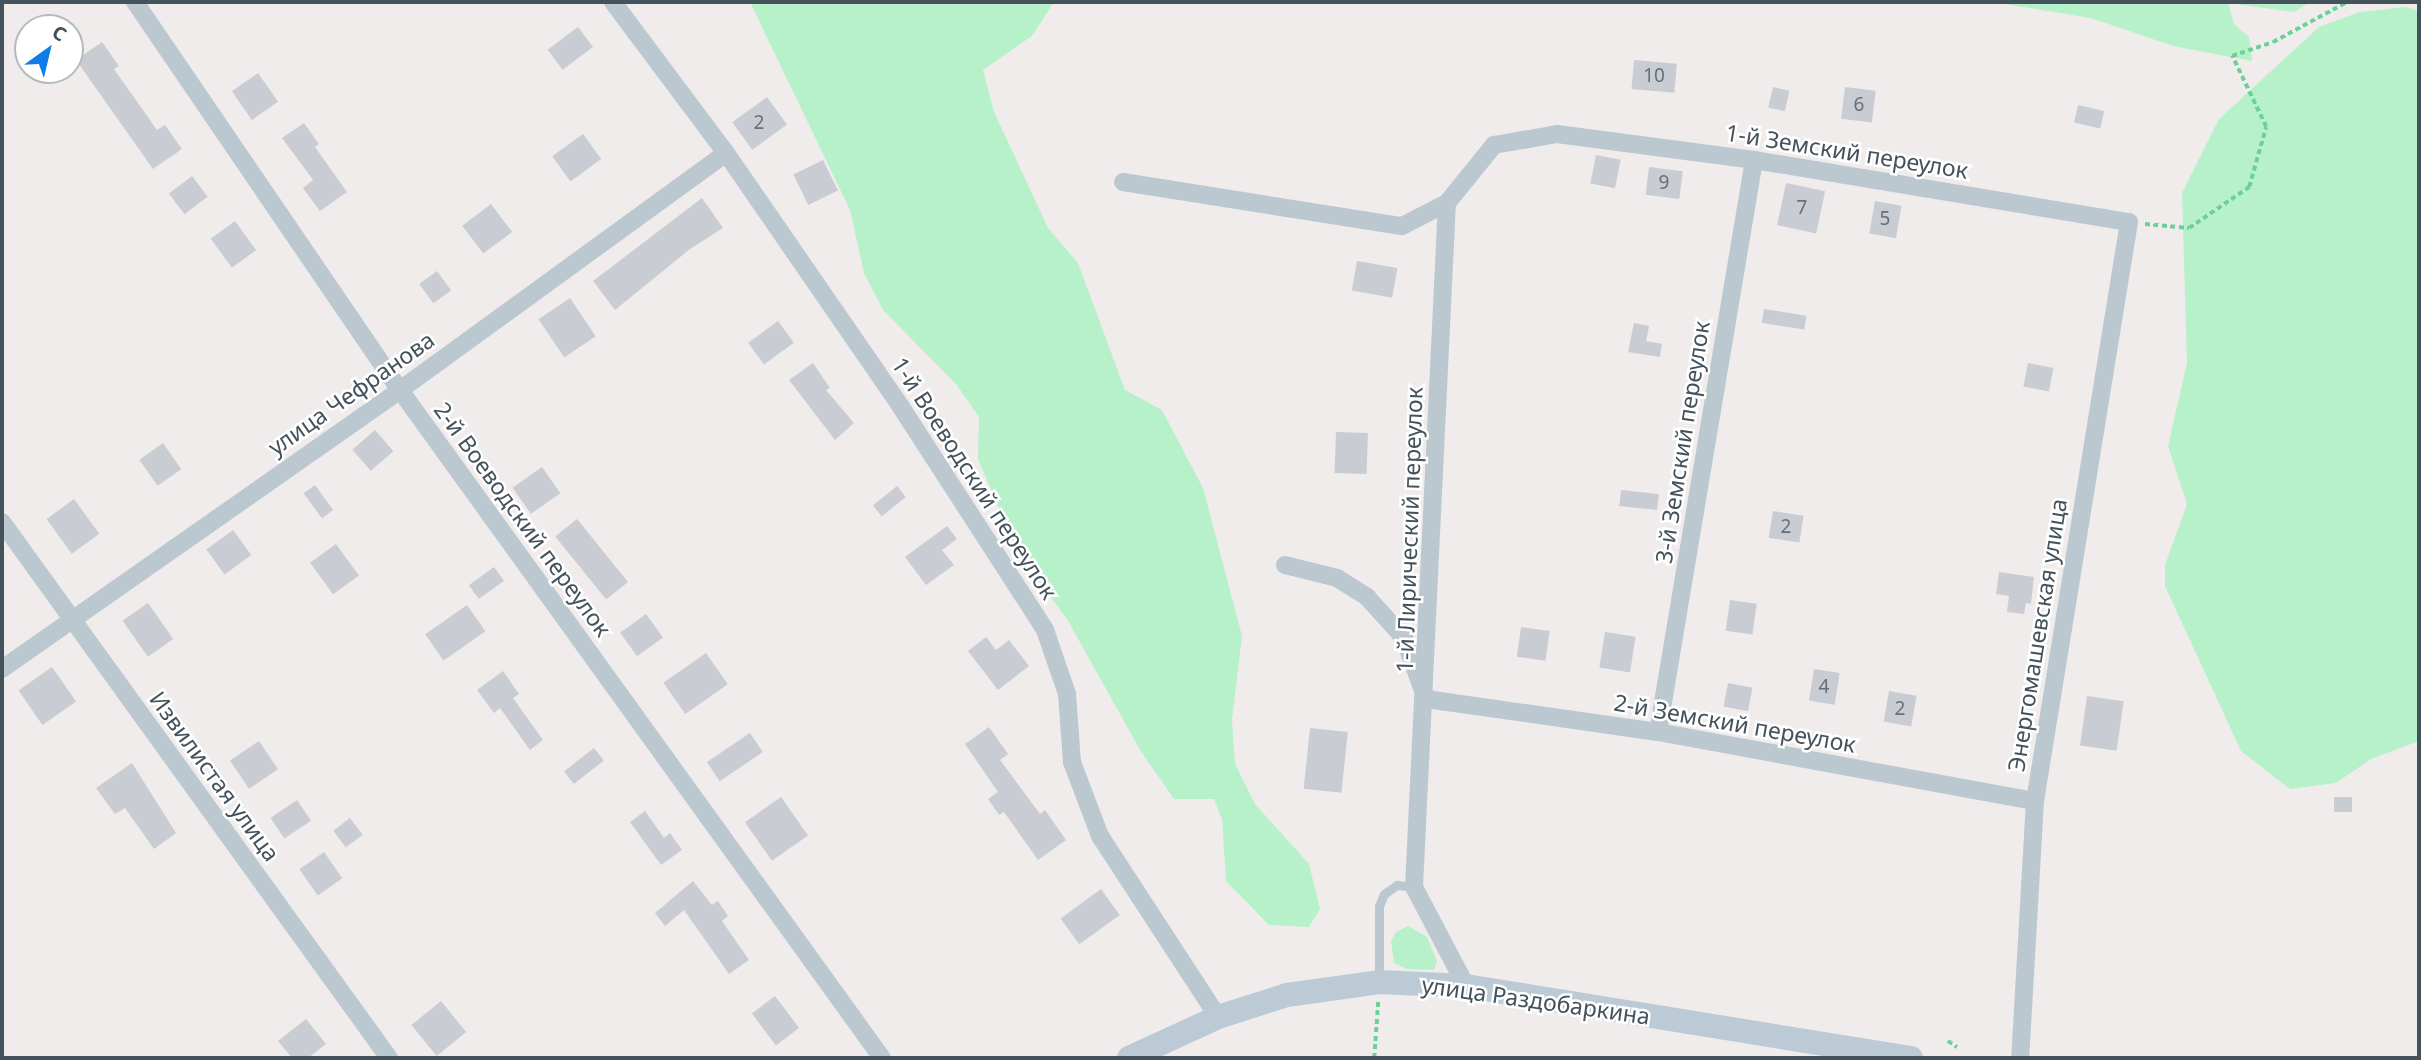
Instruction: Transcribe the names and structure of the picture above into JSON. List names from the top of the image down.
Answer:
{
  "streets": {
    "street": [
      "1-й Земский переулок",
      "улица Чефранова",
      "3-й Земский переулок",
      "1-й Воеводский переулок",
      "2-й Воеводский переулок",
      "1-й Лирический переулок",
      "Энергомашевская улица",
      "2-й Земский переулок",
      "Извилистая улица",
      "улица Раздобаркина"
    ]
  },
  "crossings": [
    ["1-й Земский переулок", "3-й Земский переулок"],
    ["1-й Земский переулок", "1-й Лирический переулок"],
    ["1-й Земский переулок", "Энергомашевская улица"],
    ["улица Чефранова", "1-й Воеводский переулок"],
    ["улица Чефранова", "2-й Воеводский переулок"],
    ["улица Чефранова", "Извилистая улица"],
    ["3-й Земский переулок", "2-й Земский переулок"],
    ["1-й Воеводский переулок", "улица Раздобаркина"],
    ["1-й Лирический переулок", "2-й Земский переулок"],
    ["Энергомашевская улица", "2-й Земский переулок"]
  ],
  "house_numbers": [
    "10",
    "6",
    "2",
    "9",
    "7",
    "5",
    "2",
    "4",
    "2"
  ],
  "north": "top right"
}
